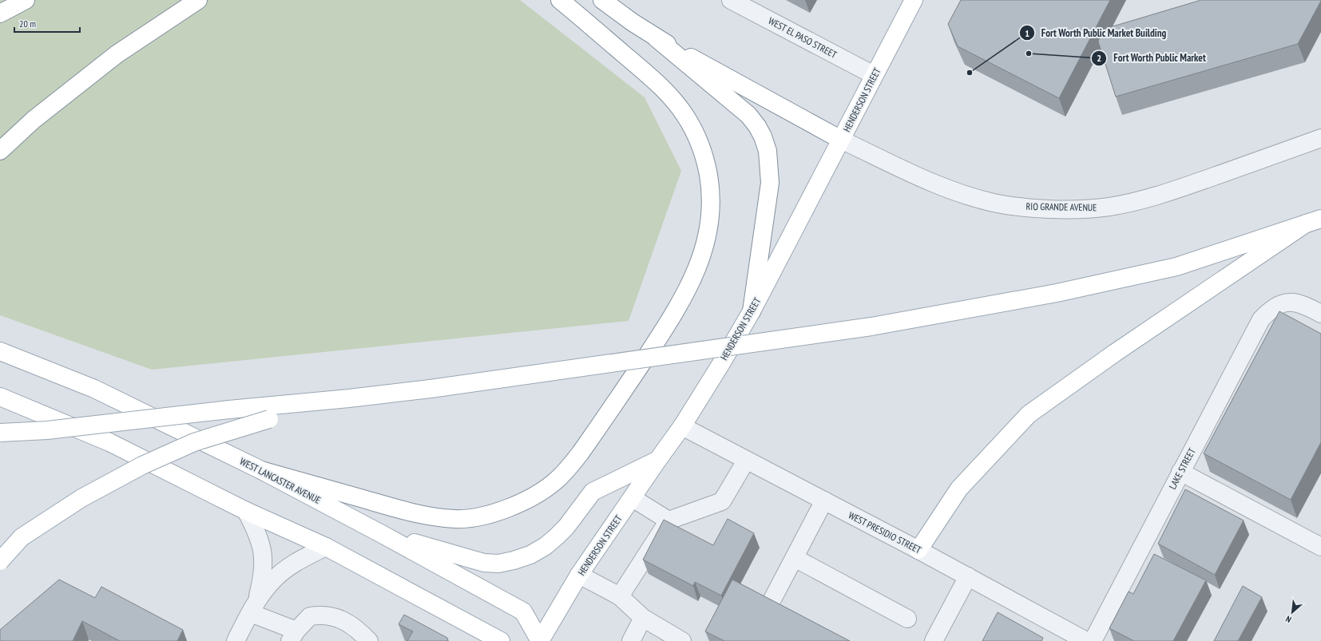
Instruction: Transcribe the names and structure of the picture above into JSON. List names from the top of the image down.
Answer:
{
  "streets": {
    "main road": ["HENDERSON STREET", "WEST LANCASTER AVENUE"],
    "street": [
      "WEST EL PASO STREET",
      "RIO GRANDE AVENUE",
      "LAKE STREET",
      "WEST PRESIDIO STREET"
    ]
  },
  "crossings": [
    ["WEST EL PASO STREET", "HENDERSON STREET"],
    ["HENDERSON STREET", "RIO GRANDE AVENUE"],
    ["HENDERSON STREET", "WEST LANCASTER AVENUE"],
    ["HENDERSON STREET", "WEST PRESIDIO STREET"]
  ],
  "places": ["Fort Worth Public Market", "Fort Worth Public Market Building"],
  "scale_bar": "20 m",
  "north": "bottom left"
}
